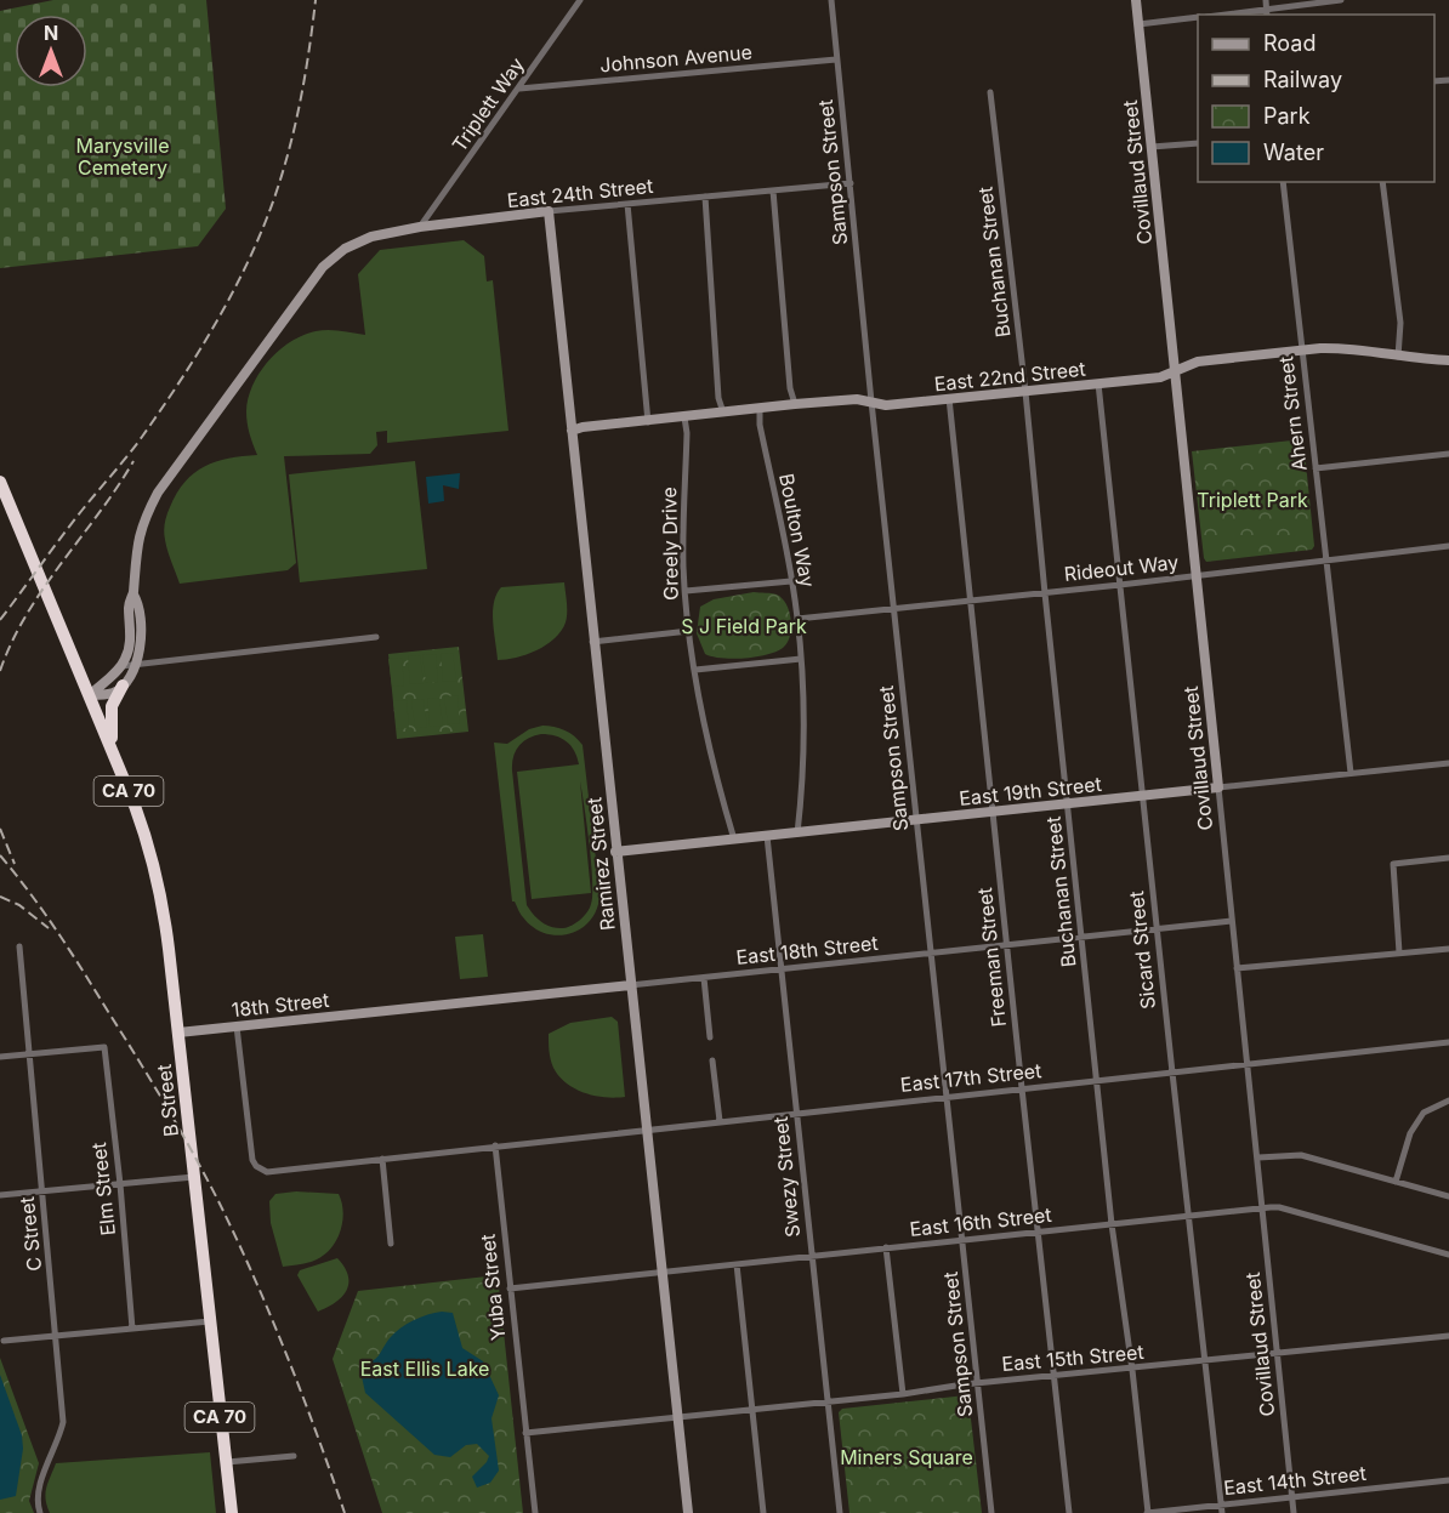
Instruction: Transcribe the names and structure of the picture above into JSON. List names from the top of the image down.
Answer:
{
  "streets": {
    "highway": ["CA 70", "B Street"],
    "street": [
      "Johnson Avenue",
      "Triplett Way",
      "Sampson Street",
      "Covillaud Street",
      "East 24th Street",
      "Buchanan Street",
      "East 22nd Street",
      "Ahern Street",
      "Boulton Way",
      "Greely Drive",
      "Rideout Way",
      "East 19th Street",
      "Ramirez Street",
      "East 18th Street",
      "Sicard Street",
      "Freeman Street",
      "18th Street",
      "East 17th Street",
      "Swezy Street",
      "Elm Street",
      "East 16th Street",
      "C Street",
      "Yuba Street",
      "East 15th Street",
      "East 14th Street"
    ]
  },
  "crossings": [
    ["Johnson Avenue", "Triplett Way"],
    ["Johnson Avenue", "Sampson Street"],
    ["Triplett Way", "East 24th Street"],
    ["Sampson Street", "East 24th Street"],
    ["Sampson Street", "East 22nd Street"],
    ["Sampson Street", "Rideout Way"],
    ["Sampson Street", "East 19th Street"],
    ["Sampson Street", "East 18th Street"],
    ["Sampson Street", "East 17th Street"],
    ["Sampson Street", "East 16th Street"],
    ["Sampson Street", "East 15th Street"],
    ["Covillaud Street", "East 22nd Street"],
    ["Covillaud Street", "Rideout Way"],
    ["Covillaud Street", "East 19th Street"],
    ["Covillaud Street", "East 18th Street"],
    ["Covillaud Street", "East 17th Street"],
    ["Covillaud Street", "East 16th Street"],
    ["Covillaud Street", "East 15th Street"],
    ["Covillaud Street", "East 14th Street"],
    ["East 24th Street", "Ramirez Street"],
    ["Buchanan Street", "East 22nd Street"],
    ["Buchanan Street", "Rideout Way"],
    ["Buchanan Street", "East 19th Street"],
    ["Buchanan Street", "East 18th Street"],
    ["Buchanan Street", "East 17th Street"],
    ["Buchanan Street", "East 16th Street"],
    ["Buchanan Street", "East 15th Street"],
    ["Buchanan Street", "East 14th Street"],
    ["East 22nd Street", "Ahern Street"],
    ["East 22nd Street", "Boulton Way"],
    ["East 22nd Street", "Greely Drive"],
    ["East 22nd Street", "Ramirez Street"],
    ["East 22nd Street", "Sicard Street"],
    ["East 22nd Street", "Freeman Street"],
    ["Ahern Street", "Rideout Way"],
    ["Ahern Street", "East 19th Street"],
    ["Boulton Way", "Rideout Way"],
    ["Boulton Way", "East 19th Street"],
    ["Greely Drive", "East 19th Street"],
    ["Rideout Way", "Sicard Street"],
    ["Rideout Way", "Freeman Street"],
    ["CA 70", "B Street"],
    ["East 19th Street", "Ramirez Street"],
    ["East 19th Street", "Sicard Street"],
    ["East 19th Street", "Freeman Street"],
    ["East 19th Street", "Swezy Street"],
    ["Ramirez Street", "East 18th Street"],
    ["Ramirez Street", "East 17th Street"],
    ["Ramirez Street", "East 16th Street"],
    ["Ramirez Street", "East 15th Street"],
    ["East 18th Street", "Sicard Street"],
    ["East 18th Street", "Freeman Street"],
    ["East 18th Street", "18th Street"],
    ["East 18th Street", "Swezy Street"],
    ["Sicard Street", "East 17th Street"],
    ["Sicard Street", "East 16th Street"],
    ["Sicard Street", "East 15th Street"],
    ["Sicard Street", "East 14th Street"],
    ["Freeman Street", "East 17th Street"],
    ["Freeman Street", "East 16th Street"],
    ["Freeman Street", "East 15th Street"],
    ["18th Street", "East 17th Street"],
    ["18th Street", "B Street"],
    ["East 17th Street", "Swezy Street"],
    ["East 17th Street", "Yuba Street"],
    ["Swezy Street", "East 16th Street"],
    ["Swezy Street", "East 15th Street"],
    ["Elm Street", "C Street"],
    ["East 16th Street", "Yuba Street"],
    ["Yuba Street", "East 15th Street"]
  ],
  "parks": [
    "Marysville Cemetery",
    "Triplett Park",
    "S J Field Park",
    "East Ellis Lake",
    "Miners Square"
  ],
  "legend": [
    "Road",
    "Railway",
    "Park",
    "Water"
  ],
  "north": "top"
}
